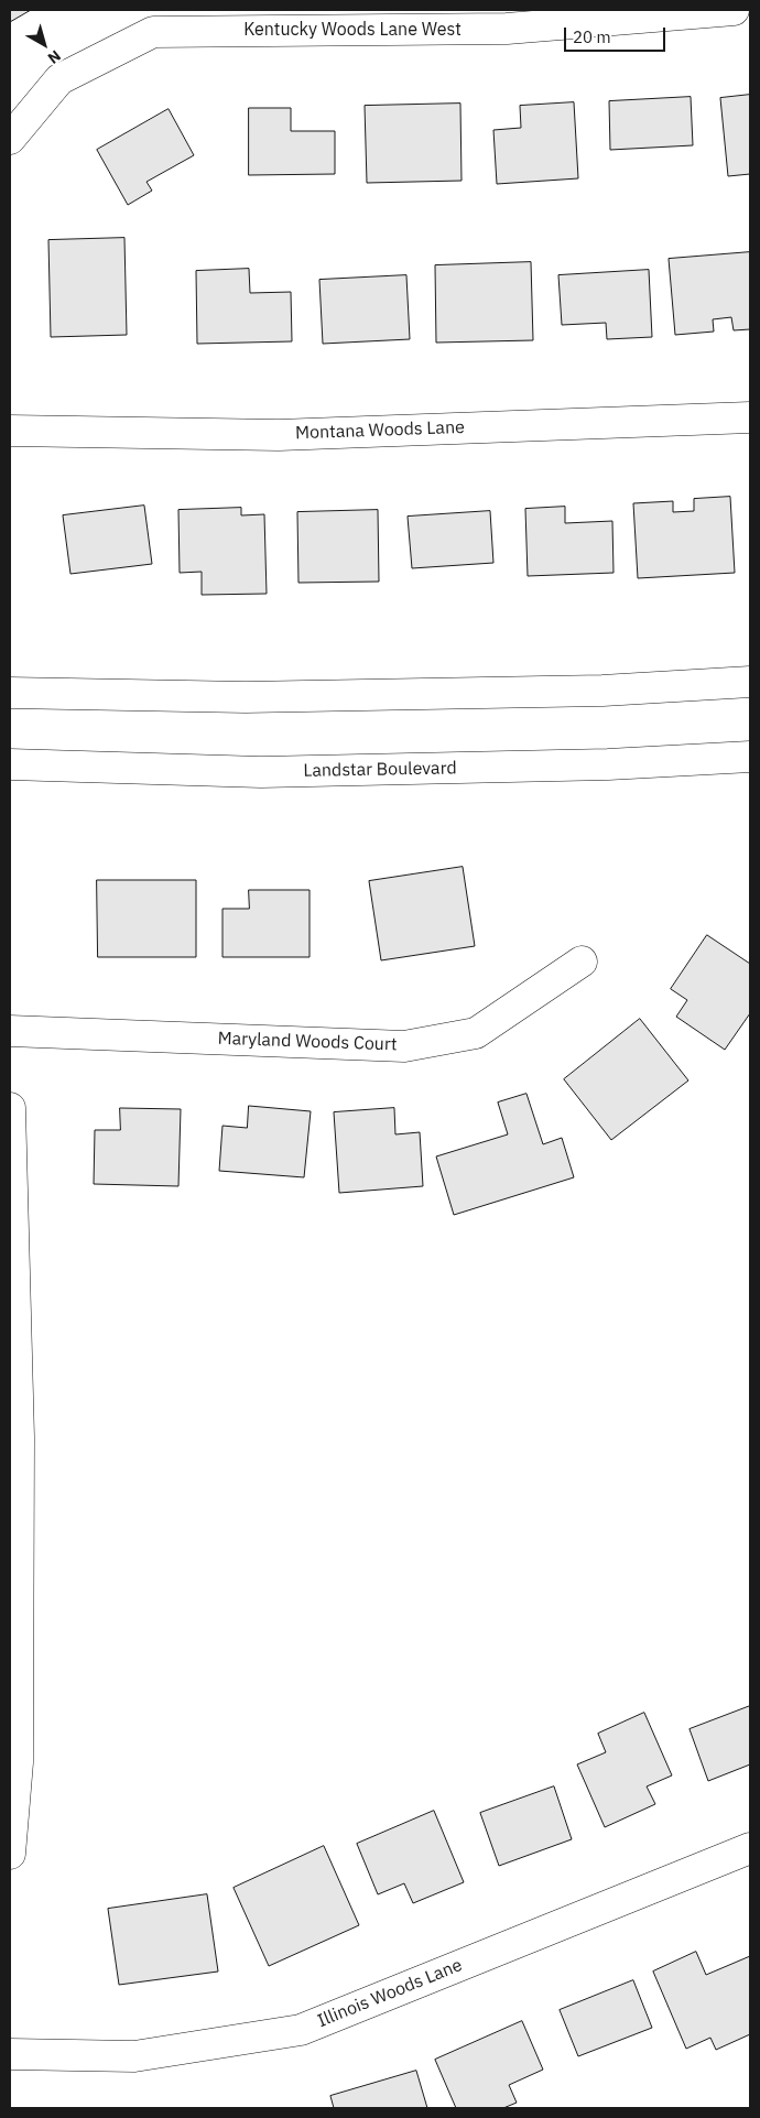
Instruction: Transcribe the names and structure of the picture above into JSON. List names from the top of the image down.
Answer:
{
  "streets": {
    "street": [
      "Kentucky Woods Lane West",
      "Montana Woods Lane",
      "Landstar Boulevard",
      "Maryland Woods Court",
      "Illinois Woods Lane"
    ]
  },
  "scale_bar": "20 m",
  "north": "bottom right"
}
